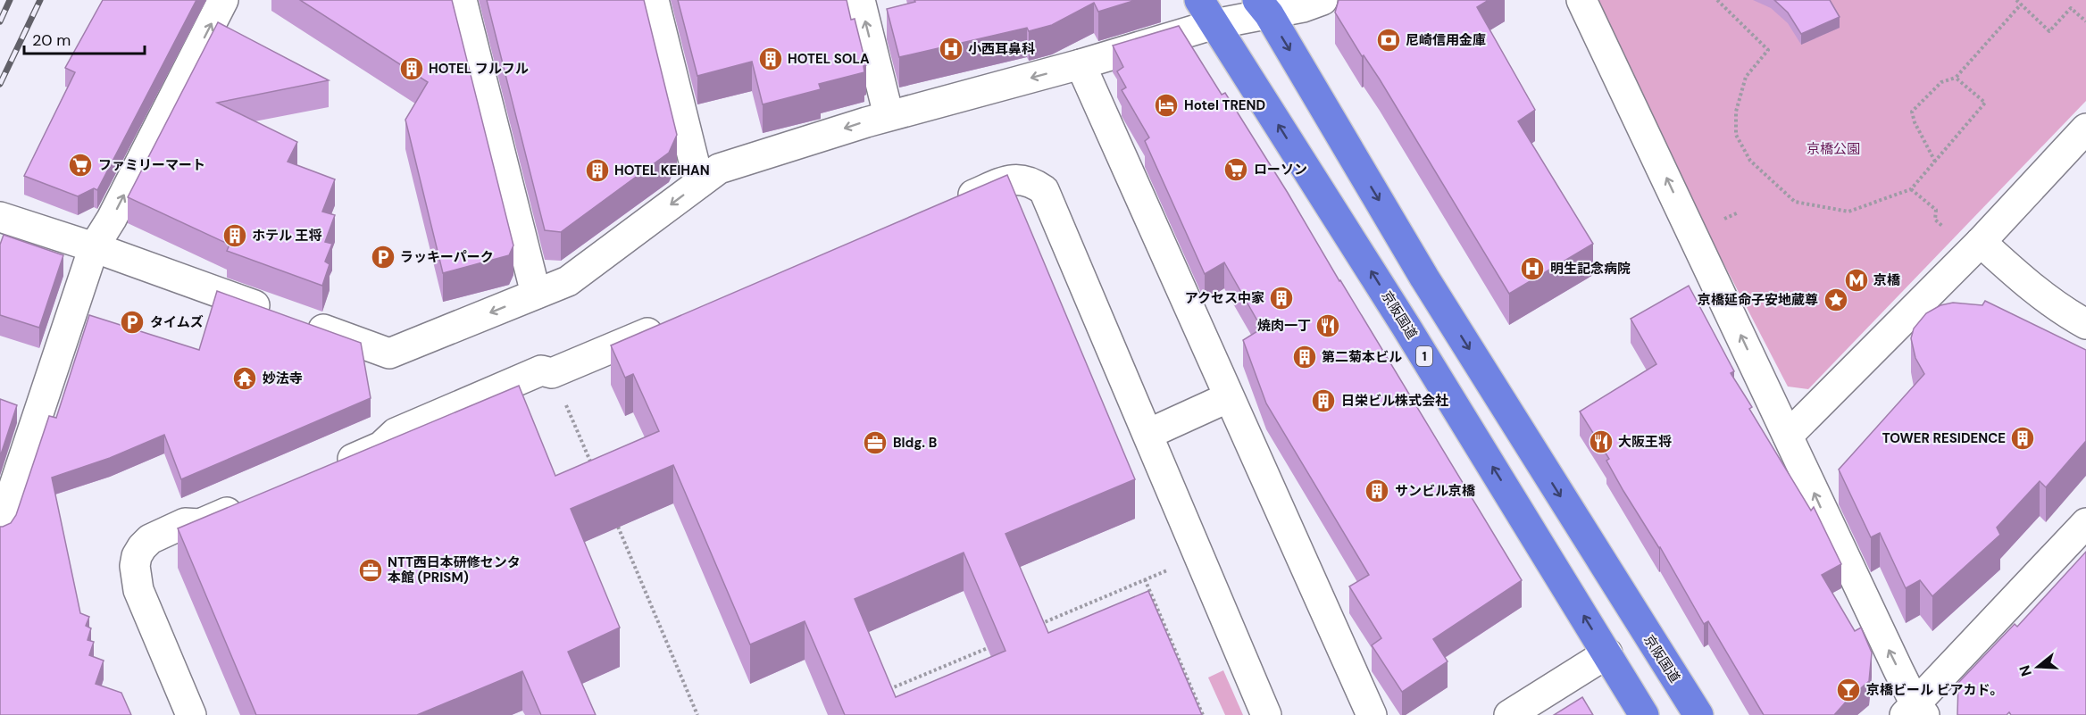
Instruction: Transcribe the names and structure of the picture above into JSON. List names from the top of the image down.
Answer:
{
  "streets": {
    "highway": ["京阪国道", "1"]
  },
  "parks": ["京橋公園"],
  "places": {
    "bank": ["尼崎信用金庫"],
    "hospital": ["小西耳鼻科", "明生記念病院"],
    "building": [
      "HOTEL SOLA",
      "HOTEL フルフル",
      "HOTEL KEIHAN",
      "ホテル 王将",
      "アクセス中家",
      "第二菊本ビル",
      "日栄ビル株式会社",
      "TOWER RESIDENCE",
      "サンビル京橋"
    ],
    "hotel": ["Hotel TREND"],
    "supermarket": ["ファミリーマート", "ローソン"],
    "parking": ["ラッキーパーク", "タイムズ"],
    "metro station": ["京橋"],
    "place": ["京橋延命子安地蔵尊"],
    "restaurant": ["焼肉一丁", "大阪王将"],
    "temple": ["妙法寺"],
    "office": ["Bldg. B", "NTT西日本研修センタ 本館 (PRISM)"],
    "bar": ["京橋ビール ビアカド。"]
  },
  "scale_bar": "20 m",
  "north": "left"
}
